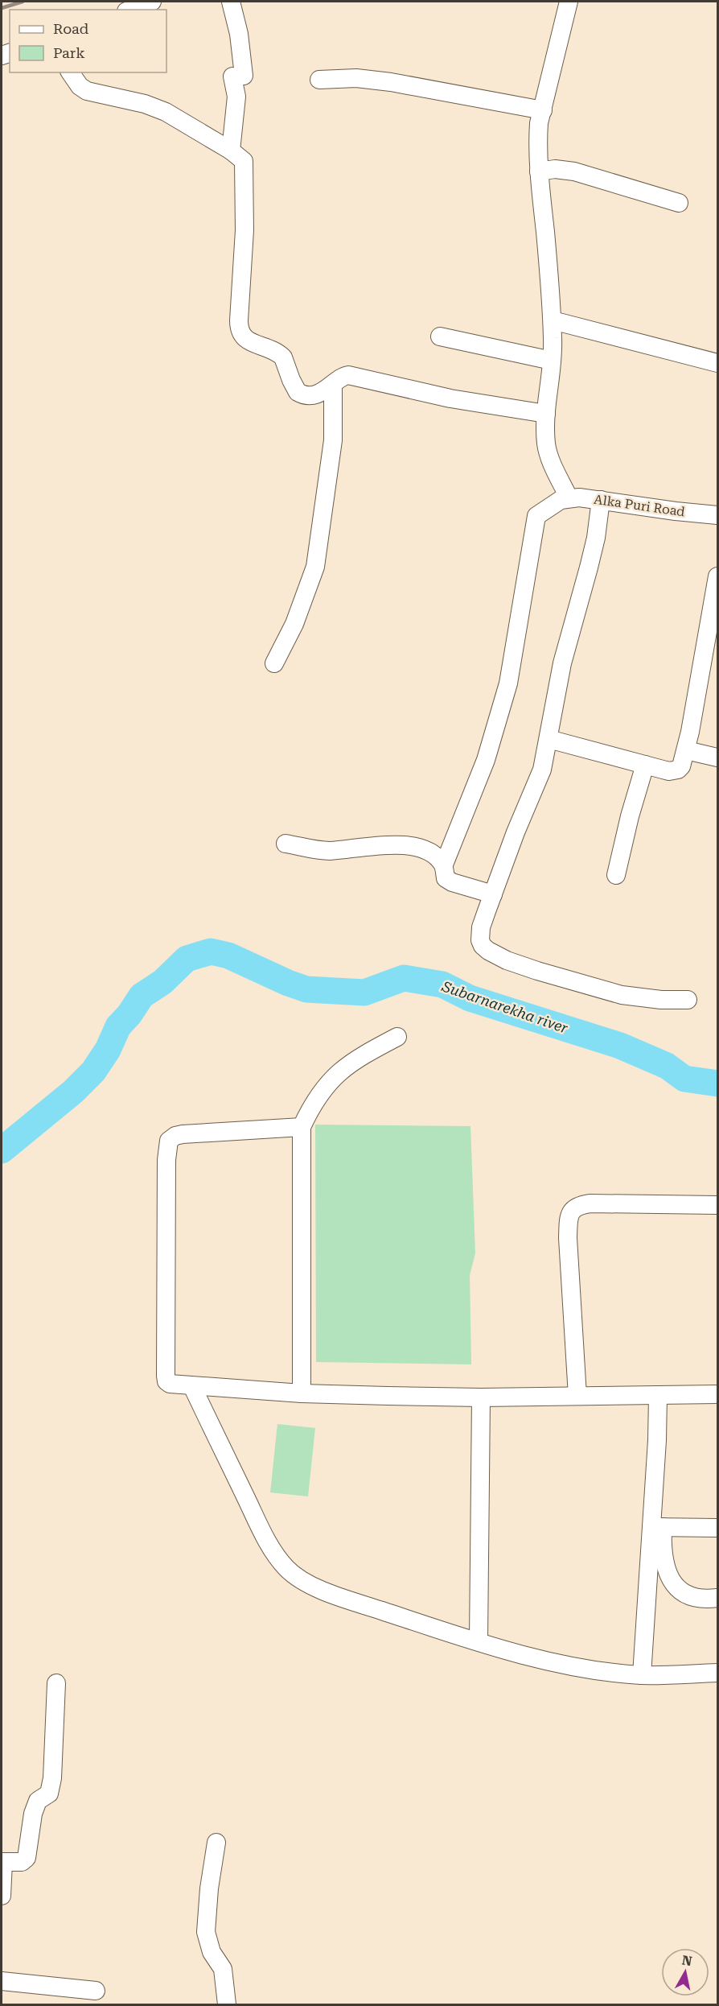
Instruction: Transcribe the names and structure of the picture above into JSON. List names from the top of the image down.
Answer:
{
  "streets": {
    "street": ["Alka Puri Road"]
  },
  "water": ["Subarnarekha river"],
  "legend": ["Road", "Park"],
  "north": "top"
}
